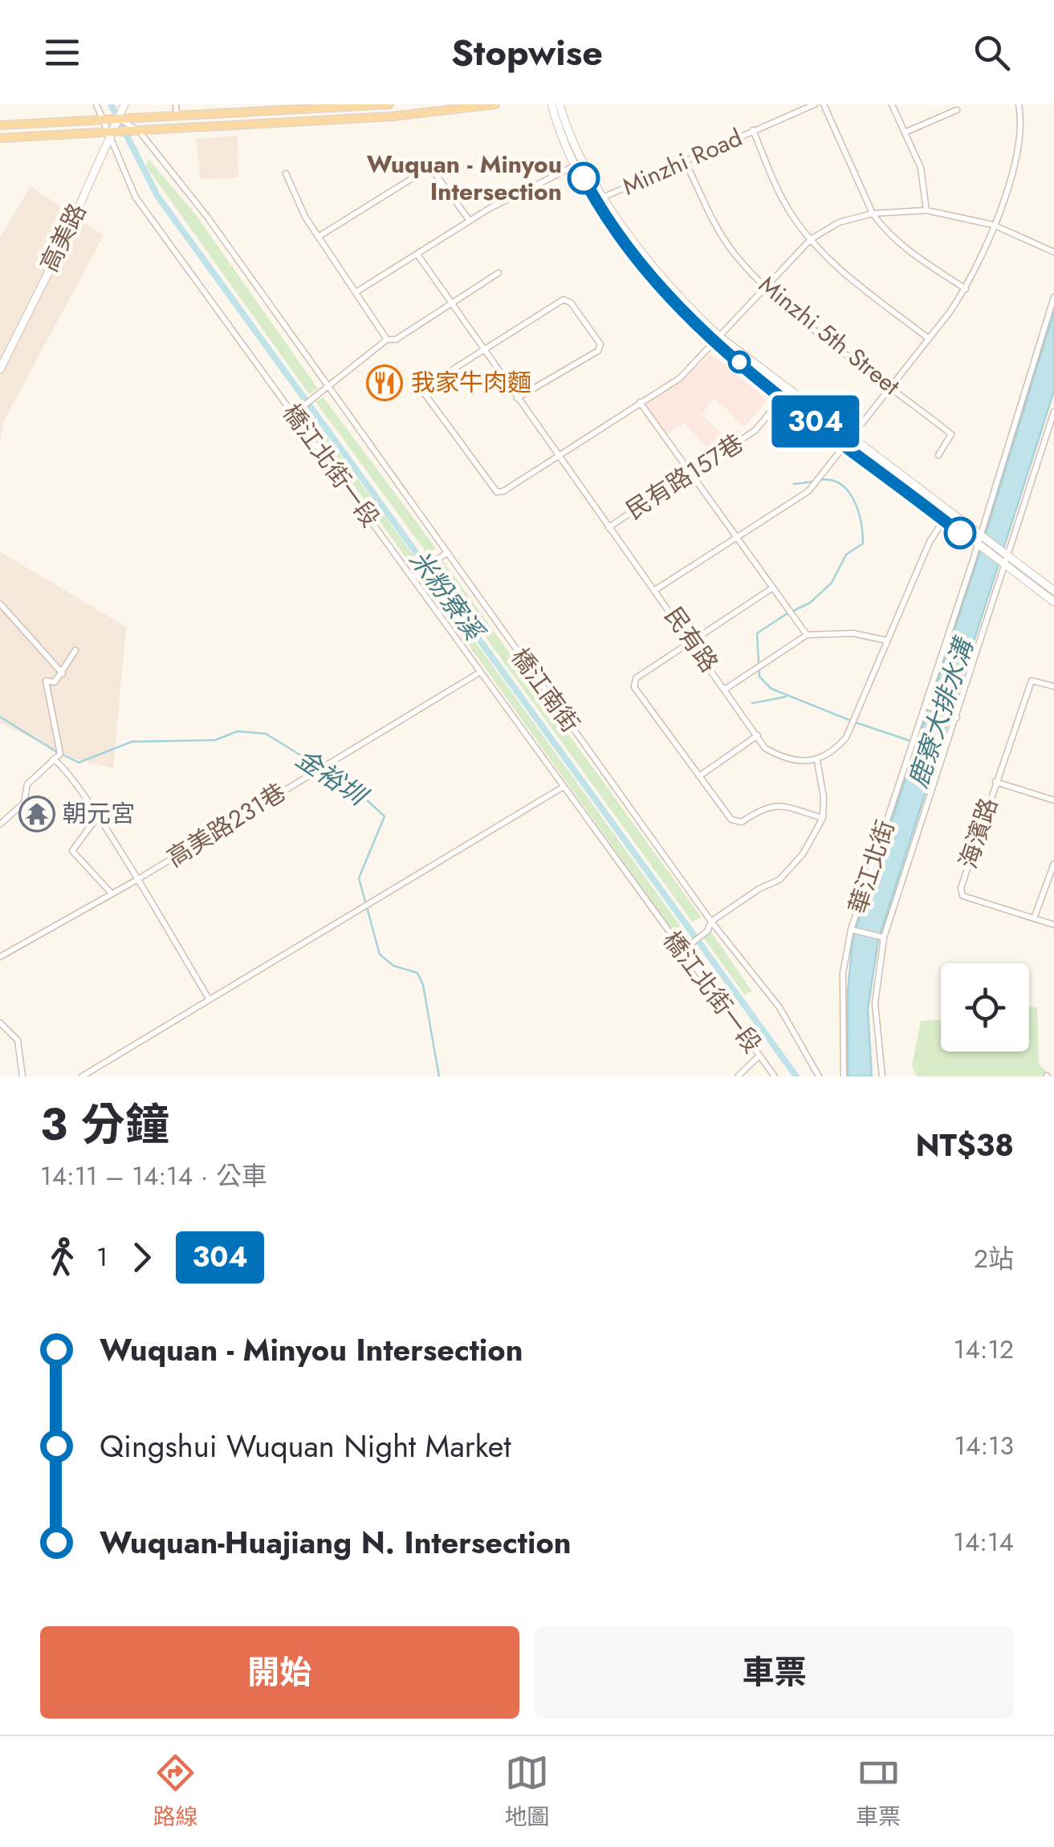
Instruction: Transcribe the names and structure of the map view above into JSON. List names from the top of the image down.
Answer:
{
  "streets": {
    "street": [
      "Minzhi Road",
      "高美路",
      "Minzhi 5th Street",
      "橋江北街一段",
      "民有路157巷",
      "民有路",
      "橋江南街",
      "高美路231巷",
      "海濱路",
      "華江北街"
    ]
  },
  "crossings": [
    ["Minzhi Road", "Minzhi 5th Street"],
    ["高美路", "橋江北街一段"],
    ["高美路", "橋江南街"],
    ["橋江北街一段", "高美路231巷"],
    ["民有路157巷", "民有路"]
  ],
  "water": ["米粉寮溪", "鹿寮大排水溝", "金裕圳"],
  "places": {
    "other": ["Wuquan - Minyou Intersection"],
    "restaurant": ["我家牛肉麵"],
    "temple": ["朝元宮"]
  },
  "lines": ["bus line 304"],
  "page": {
    "header": "Stopwise",
    "on_map": "304",
    "heading": ["3 分鐘", "14:11 – 14:14 · 公車", "NT$38"],
    "legs": ["1", "304", "2站"],
    "list": [
      {
        "name": "Wuquan - Minyou Intersection",
        "value": "14:12"
      },
      {
        "name": "Qingshui Wuquan Night Market",
        "value": "14:13"
      },
      {
        "name": "Wuquan-Huajiang N. Intersection",
        "value": "14:14"
      }
    ],
    "buttons": ["開始", "車票"],
    "tabs": ["路線", "地圖", "車票"]
  }
}
